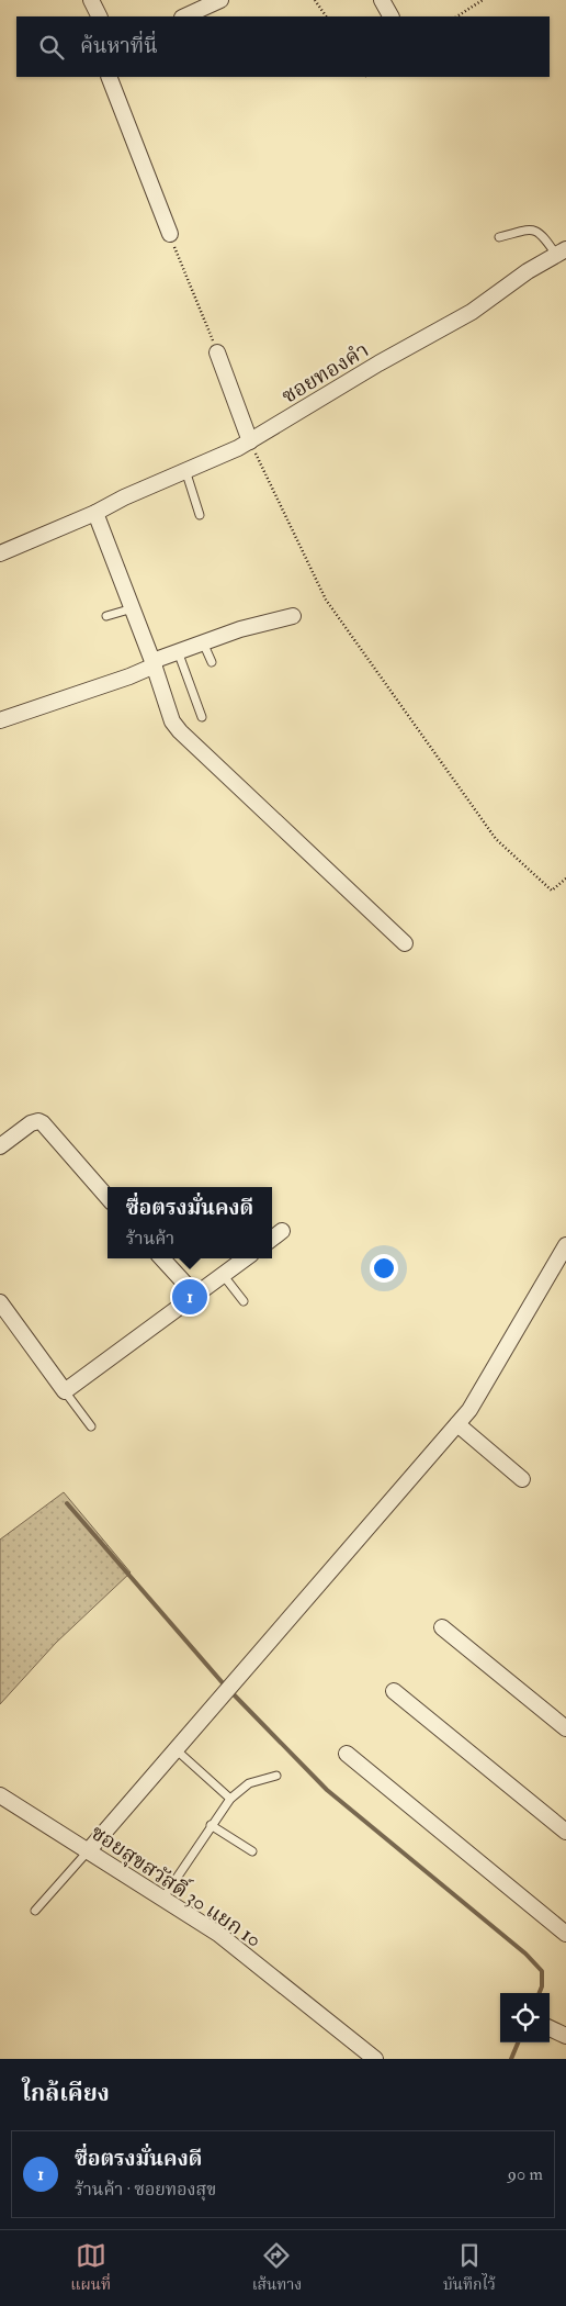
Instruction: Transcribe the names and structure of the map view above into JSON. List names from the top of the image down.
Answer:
{
  "streets": {
    "street": ["ซอยทองคำ", "ซอยสุขสวัสดิ์ 30 แยก 10"]
  },
  "page": {
    "search": "ค้นหาที่นี่",
    "popup": ["ซื่อตรงมั่นคงดี", "ร้านค้า"],
    "pins": "1",
    "heading": "ใกล้เคียง",
    "list": [
      {
        "mark": "1",
        "name": "ซื่อตรงมั่นคงดี",
        "note": "ร้านค้า · ซอยทองสุข",
        "value": "90 m"
      }
    ],
    "nav": ["แผนที่", "เส้นทาง", "บันทึกไว้"]
  }
}
